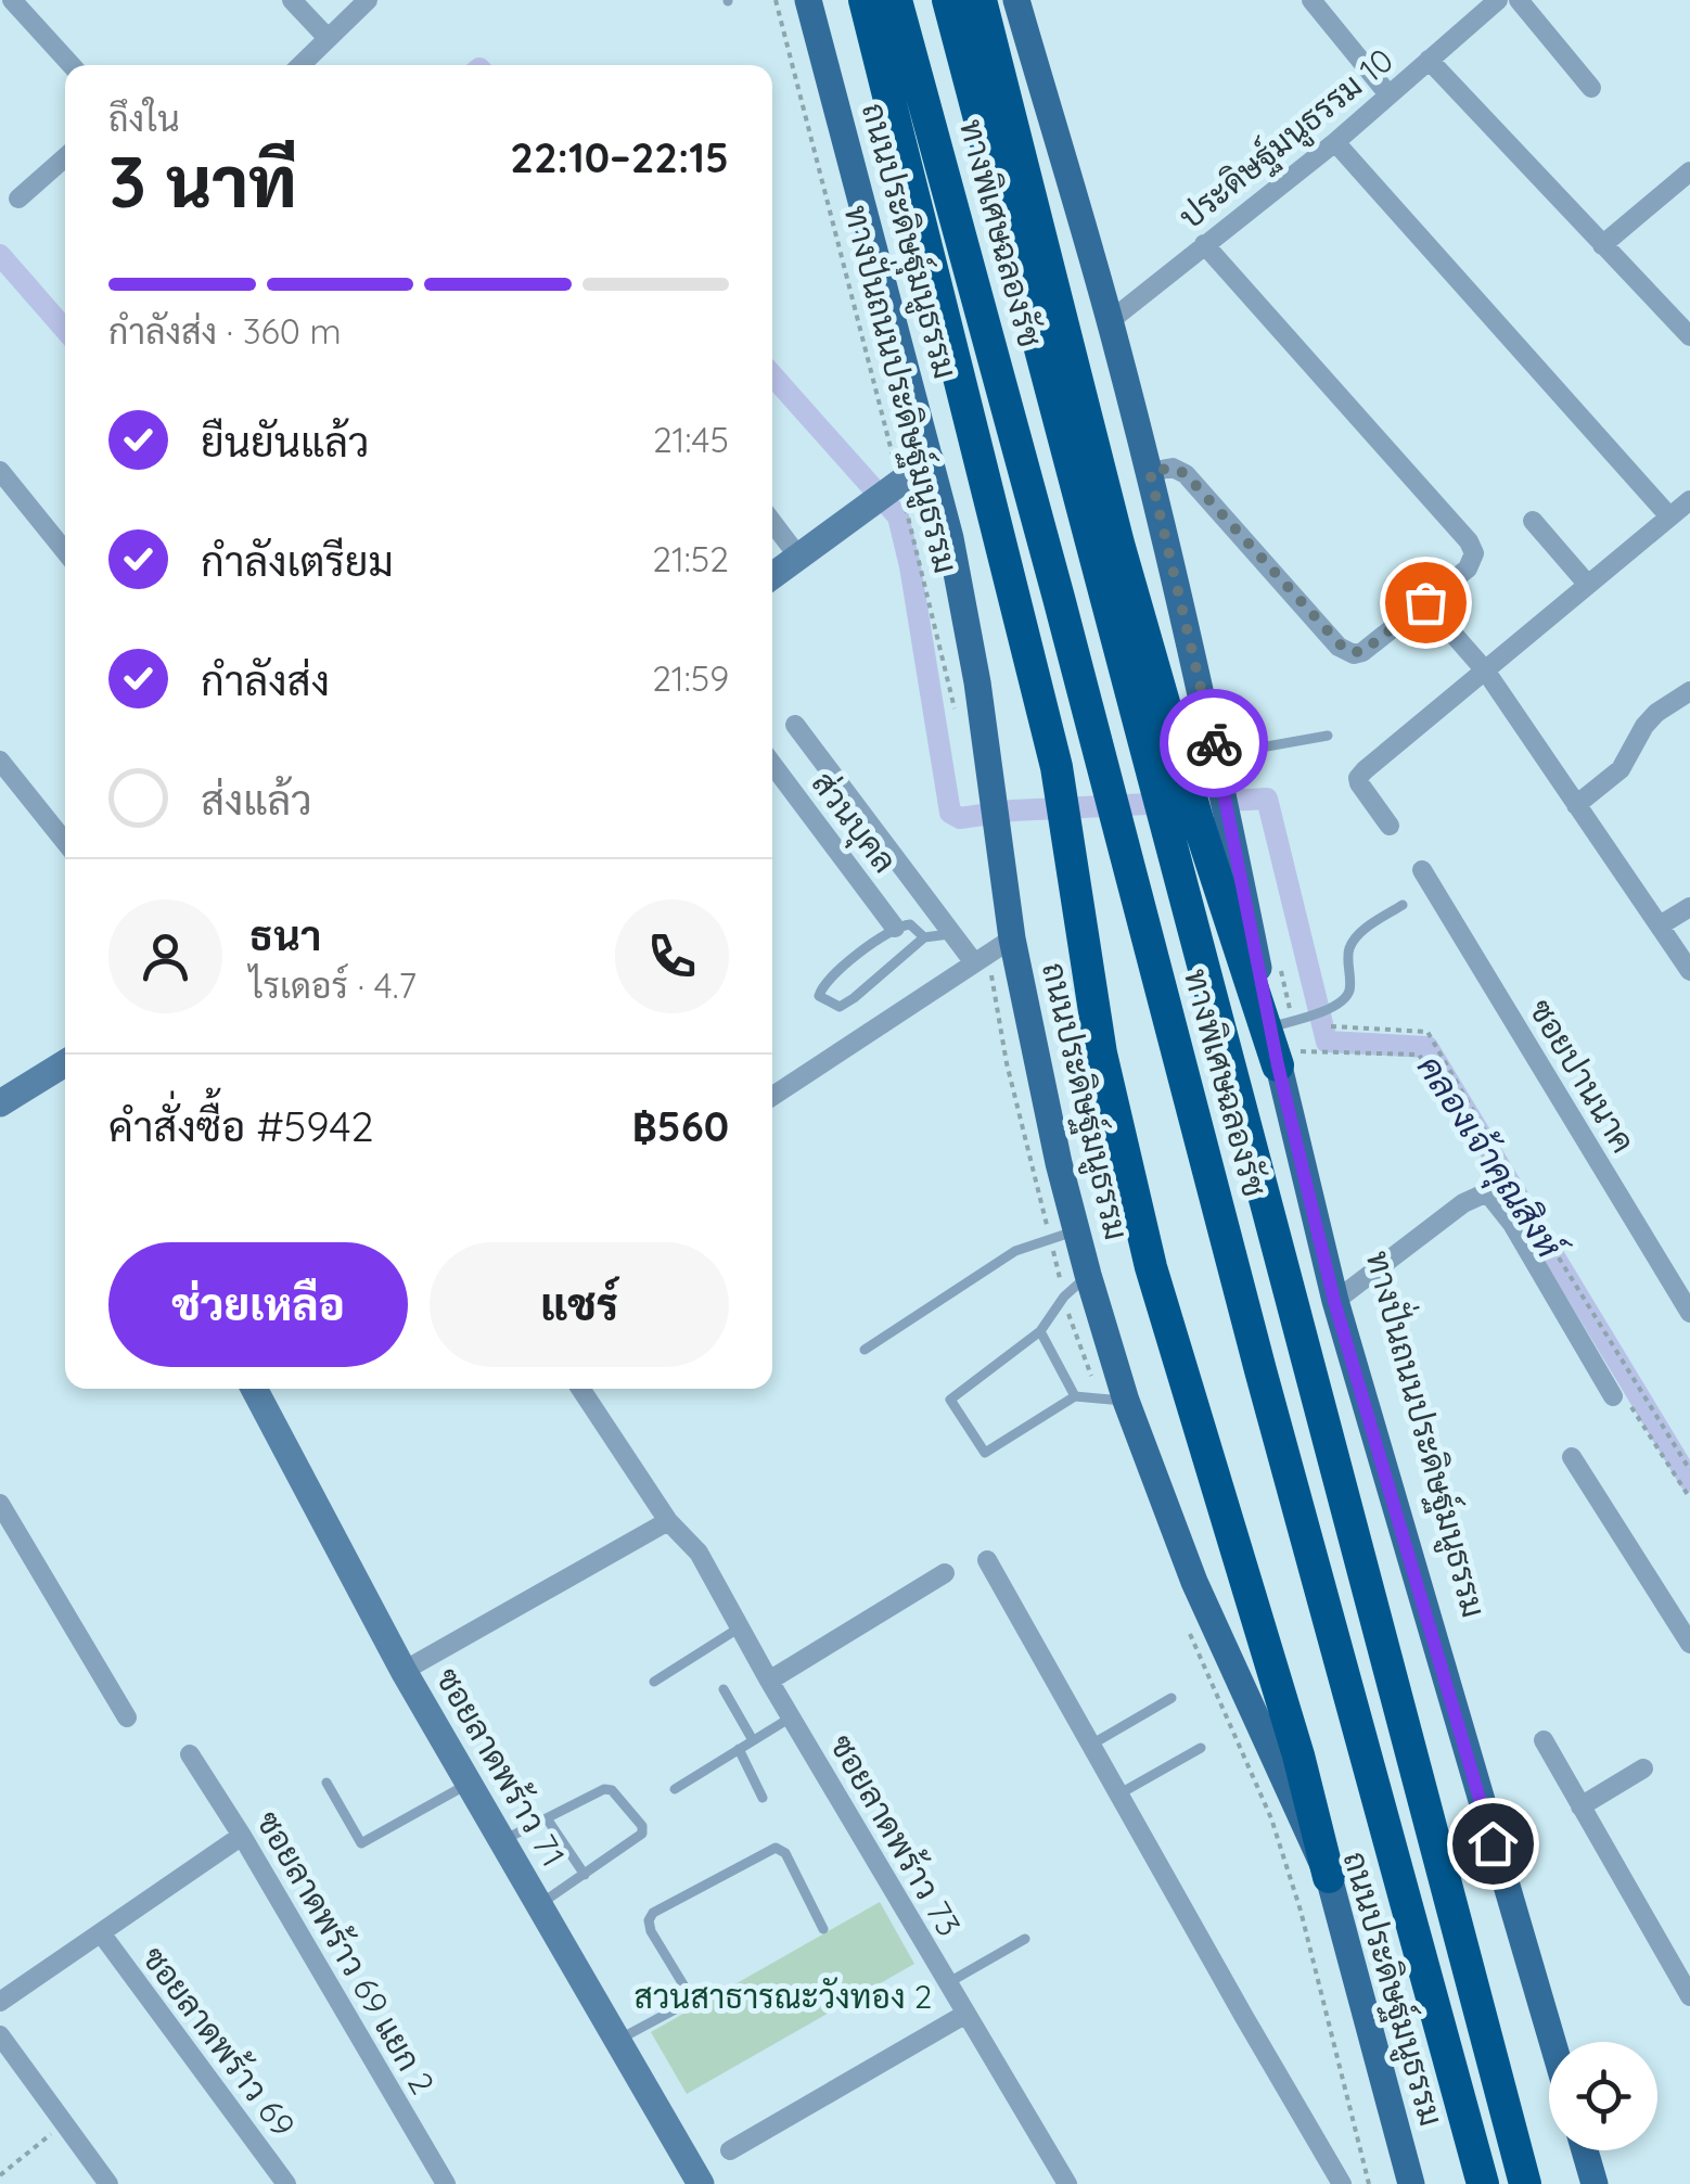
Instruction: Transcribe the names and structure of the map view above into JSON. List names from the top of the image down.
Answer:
{
  "streets": {
    "highway": ["ทางพิเศษฉลองรัช"],
    "main road": ["ถนนประดิษฐ์มนูธรรม"],
    "street": [
      "ประดิษฐ์มนูธรรม 10",
      "ส่วนบุคล",
      "ซอยปานนาค",
      "ซอยลาดพร้าว 71",
      "ซอยลาดพร้าว 73",
      "ซอยลาดพร้าว 69 แยก 2",
      "ซอยลาดพร้าว 69"
    ],
    "path": ["ทางปั่นถนนประดิษฐ์มนูธรรม"]
  },
  "water": ["คลองเจ้าคุณสิงห์"],
  "parks": ["สวนสาธารณะวังทอง 2"],
  "page": {
    "heading": ["3 นาที", "ถึงใน", "22:10–22:15"],
    "panel": [
      "ธนา",
      "ไรเดอร์ · 4.7",
      "คำสั่งซื้อ #5942",
      "฿560"
    ],
    "bar": "กำลังส่ง · 360 m",
    "list": [
      ["ยืนยันแล้ว", "21:45"],
      ["กำลังเตรียม", "21:52"],
      ["กำลังส่ง", "21:59"],
      "ส่งแล้ว"
    ],
    "buttons": ["ช่วยเหลือ", "แชร์"]
  }
}
